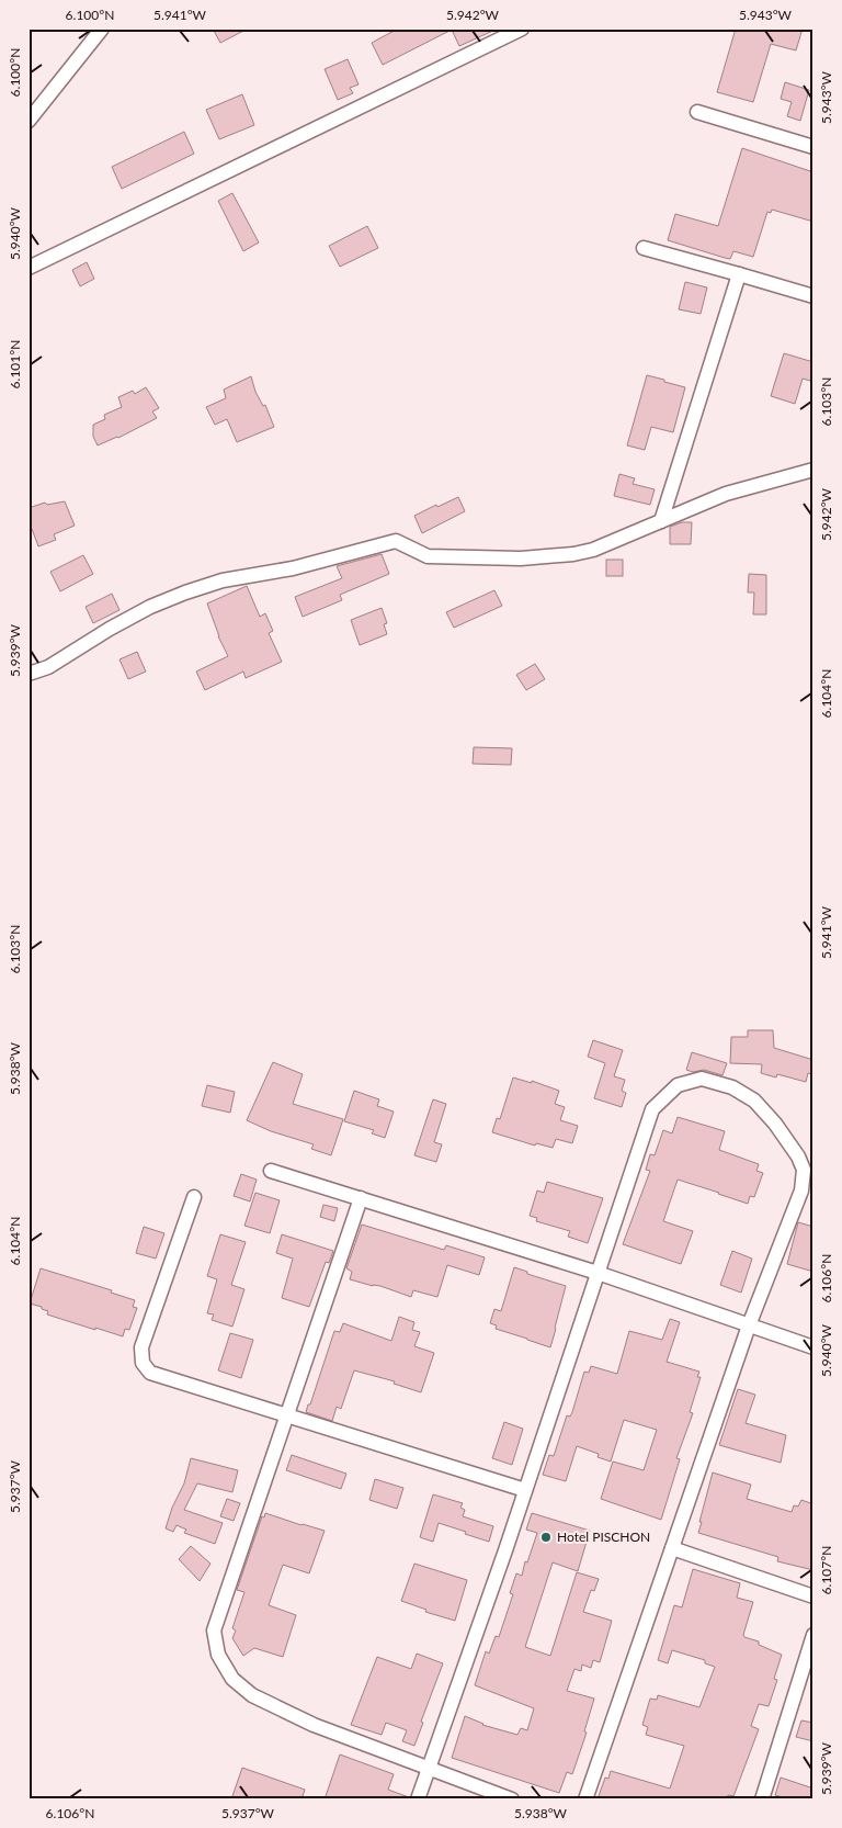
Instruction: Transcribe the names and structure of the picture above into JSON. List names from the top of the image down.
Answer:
{
  "places": ["Hotel PISCHON"],
  "coordinates": [
    "6.100°N",
    "5.941°W",
    "5.942°W",
    "5.943°W",
    "5.940°W",
    "6.101°N",
    "6.103°N",
    "5.939°W",
    "6.104°N",
    "5.938°W",
    "6.106°N",
    "5.937°W",
    "6.107°N"
  ]
}
